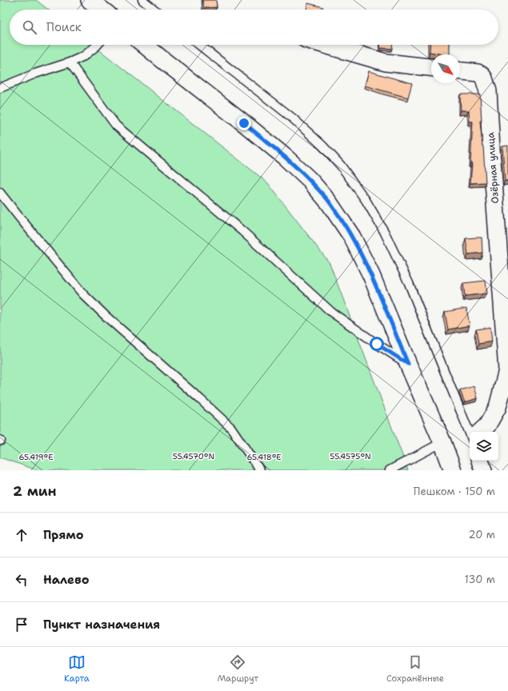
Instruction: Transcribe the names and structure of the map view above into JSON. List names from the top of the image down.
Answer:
{
  "streets": {
    "street": ["Озёрная улица"]
  },
  "north": "bottom right",
  "page": {
    "search": "Поиск",
    "heading": ["2 мин", "Пешком · 150 m"],
    "list": [
      ["Прямо", "20 m"],
      ["Налево", "130 m"],
      "Пункт назначения"
    ],
    "nav": ["Карта", "Маршрут", "Сохранённые"]
  },
  "coordinates": [
    "55.4570°N",
    "55.4575°N",
    "65.419°E",
    "65.418°E"
  ]
}
